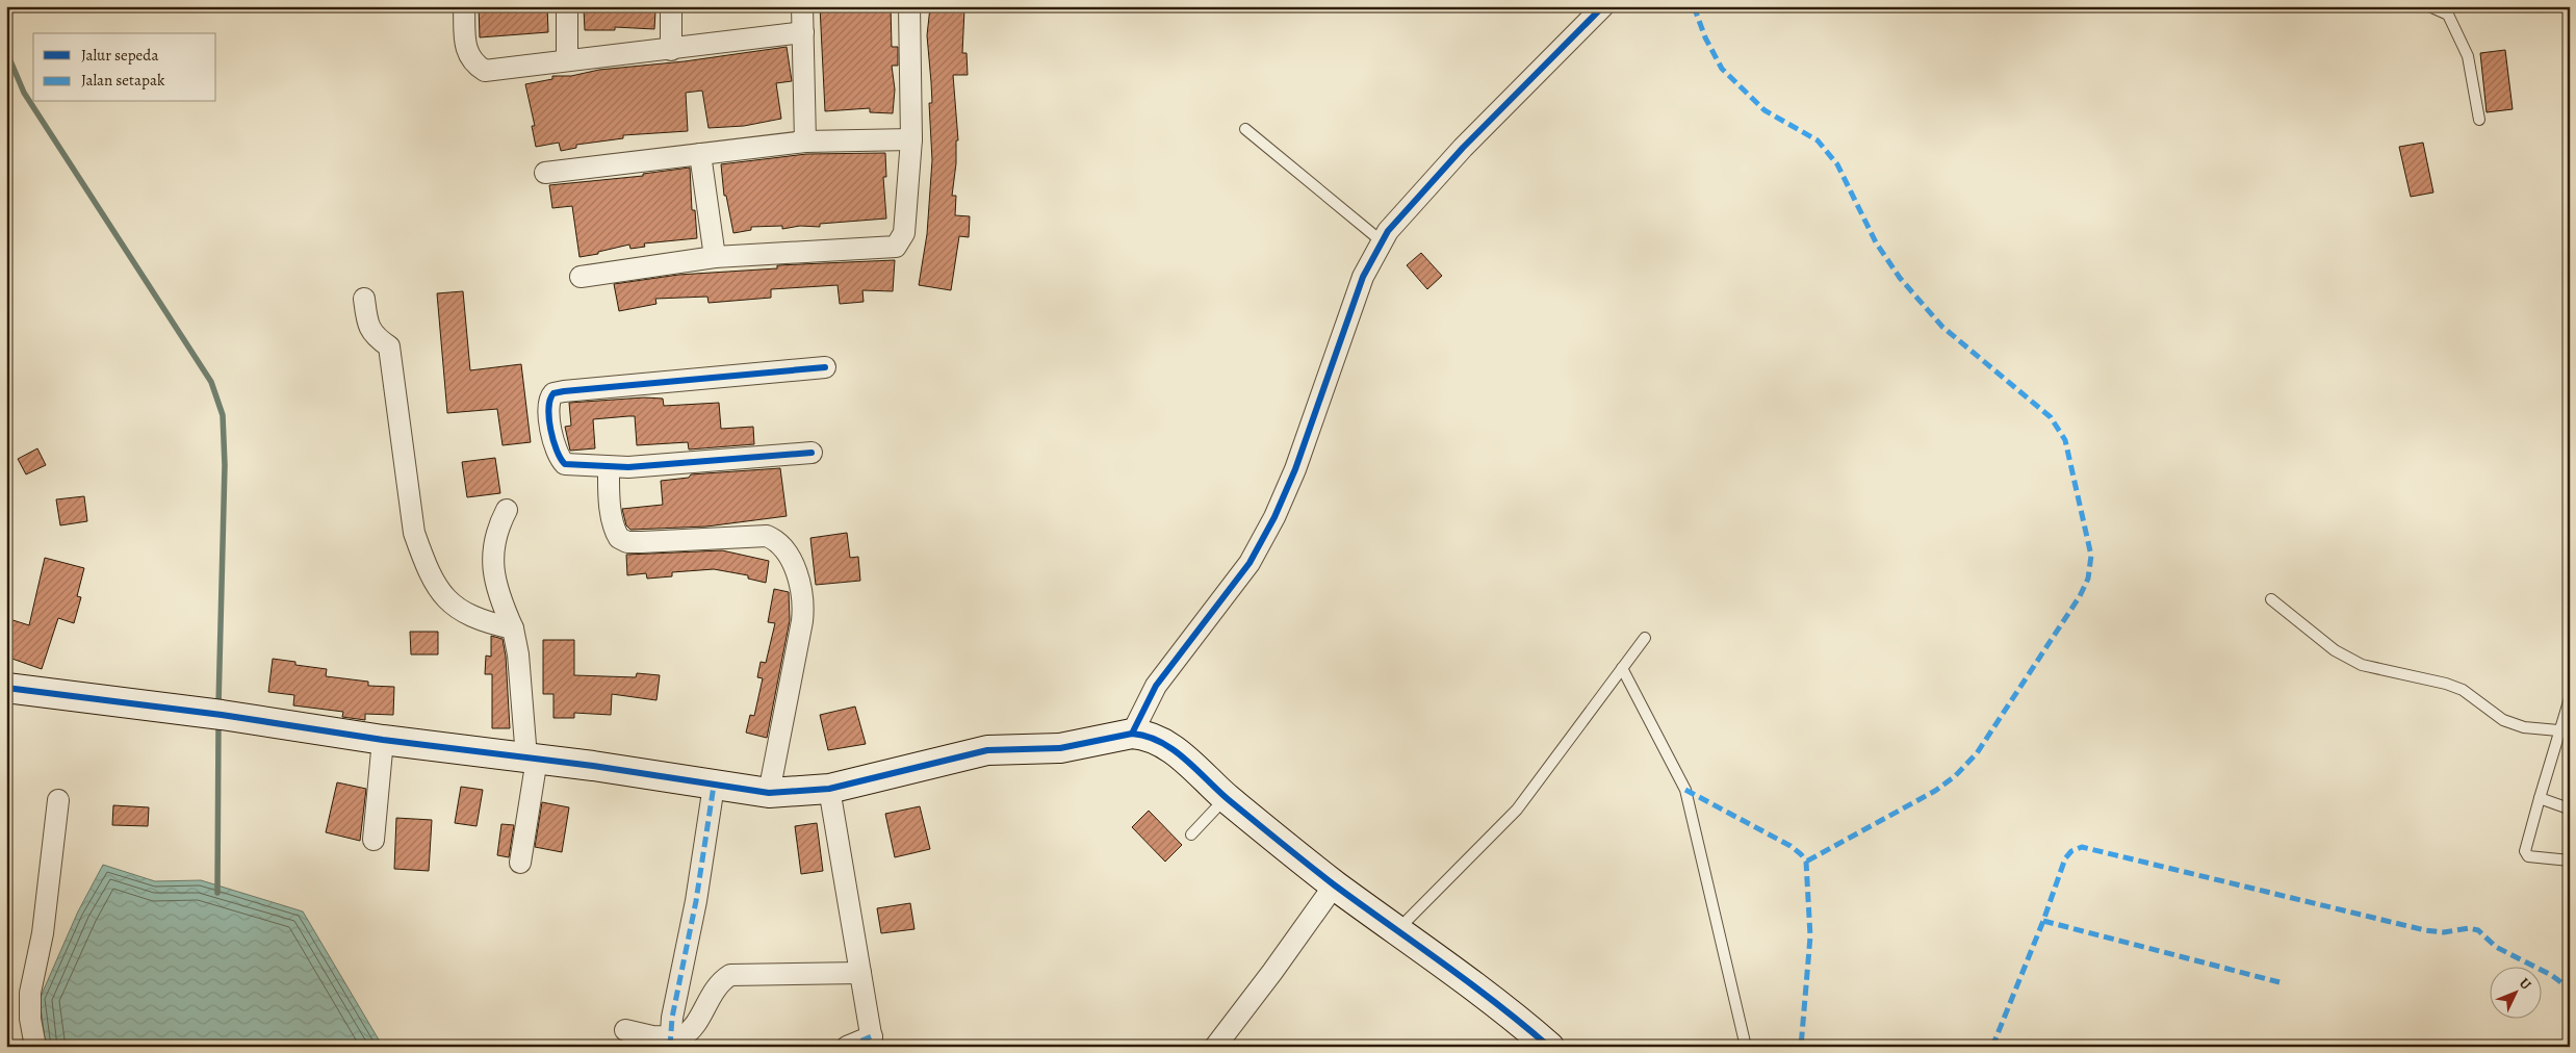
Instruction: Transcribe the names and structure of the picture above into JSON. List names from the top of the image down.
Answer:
{
  "legend": ["Jalur sepeda", "Jalan setapak"],
  "north": "top right"
}
